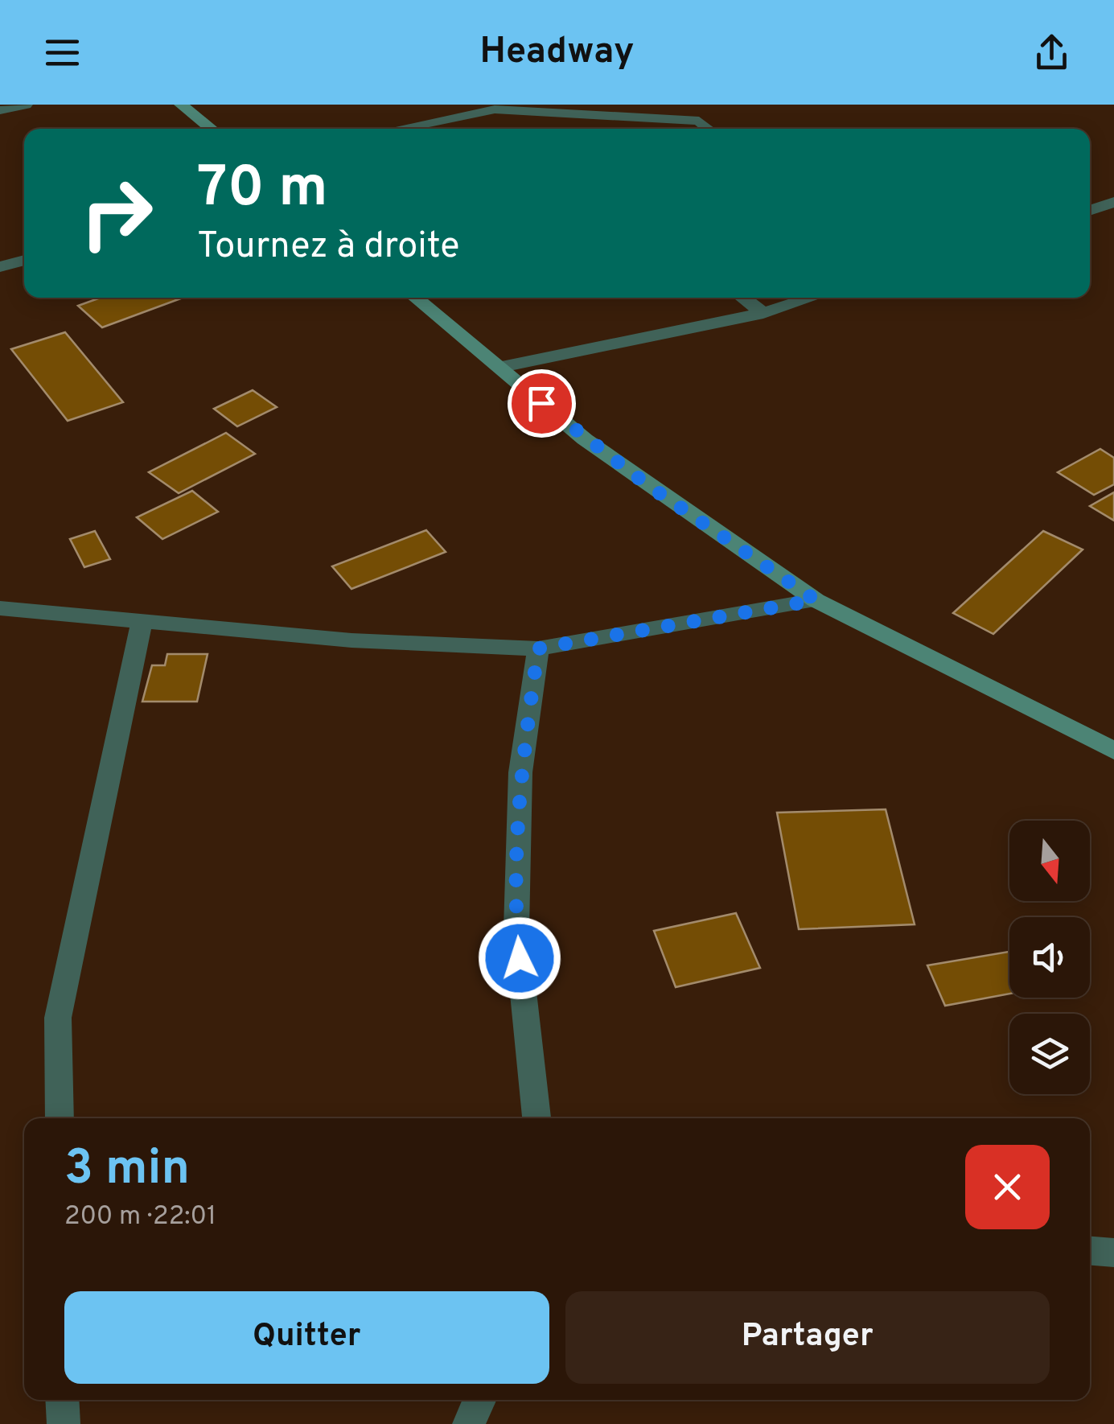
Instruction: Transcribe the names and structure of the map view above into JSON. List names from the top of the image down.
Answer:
{
  "north": "bottom",
  "page": {
    "header": "Headway",
    "turn": ["70 m", "Tournez à droite"],
    "heading": ["3 min", "200 m · 22:01"],
    "buttons": ["Quitter", "Partager"]
  }
}
